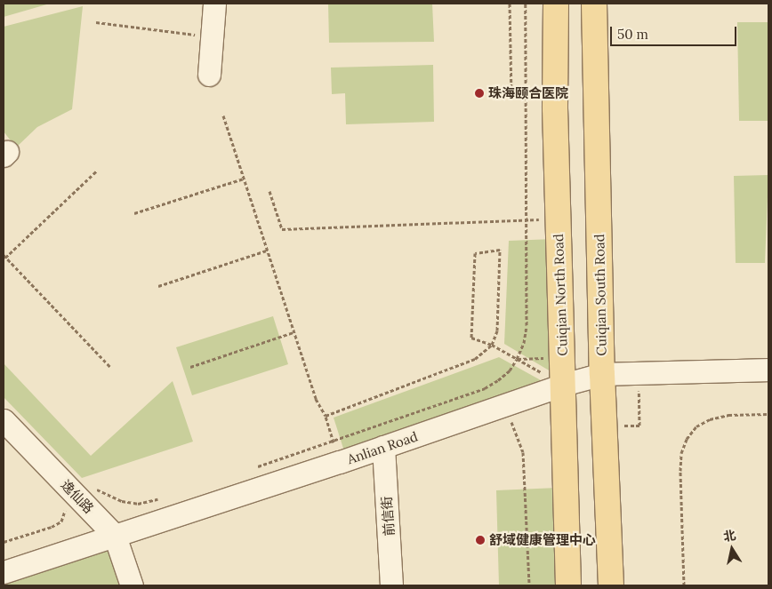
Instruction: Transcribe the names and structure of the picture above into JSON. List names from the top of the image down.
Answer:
{
  "streets": {
    "main road": ["Cuiqian North Road", "Cuiqian South Road"],
    "street": ["Anlian Road", "逸仙路", "前信街"]
  },
  "crossings": [
    ["Cuiqian North Road", "Anlian Road"],
    ["Cuiqian South Road", "Anlian Road"],
    ["Anlian Road", "逸仙路"],
    ["Anlian Road", "前信街"]
  ],
  "places": ["珠海颐合医院", "舒域健康管理中心"],
  "scale_bar": "50 m",
  "north": "top"
}
